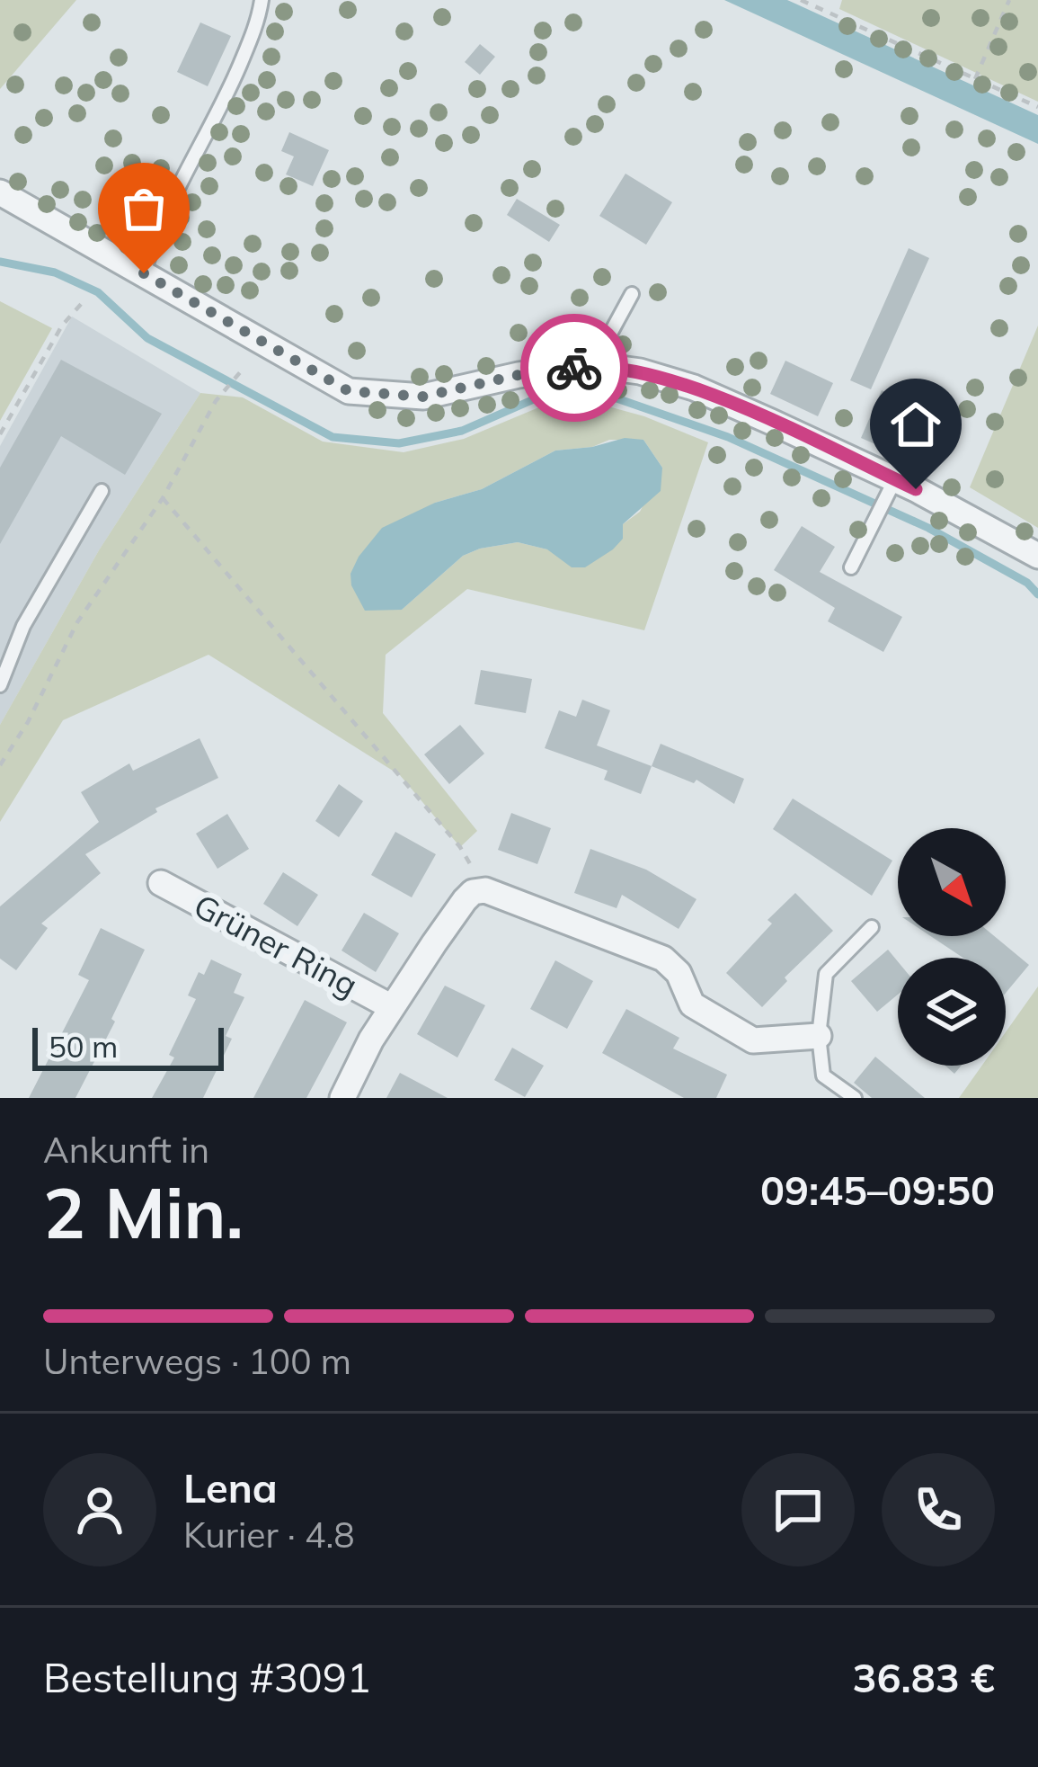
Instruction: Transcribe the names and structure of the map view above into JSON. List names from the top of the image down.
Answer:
{
  "streets": {
    "street": ["Grüner Ring"]
  },
  "scale_bar": "50 m",
  "north": "bottom right",
  "page": {
    "scale": "50 m",
    "heading": ["2 Min.", "Ankunft in", "09:45–09:50"],
    "panel": [
      "Lena",
      "Kurier · 4.8",
      "Bestellung #3091",
      "36.83 €"
    ],
    "bar": "Unterwegs · 100 m"
  }
}
